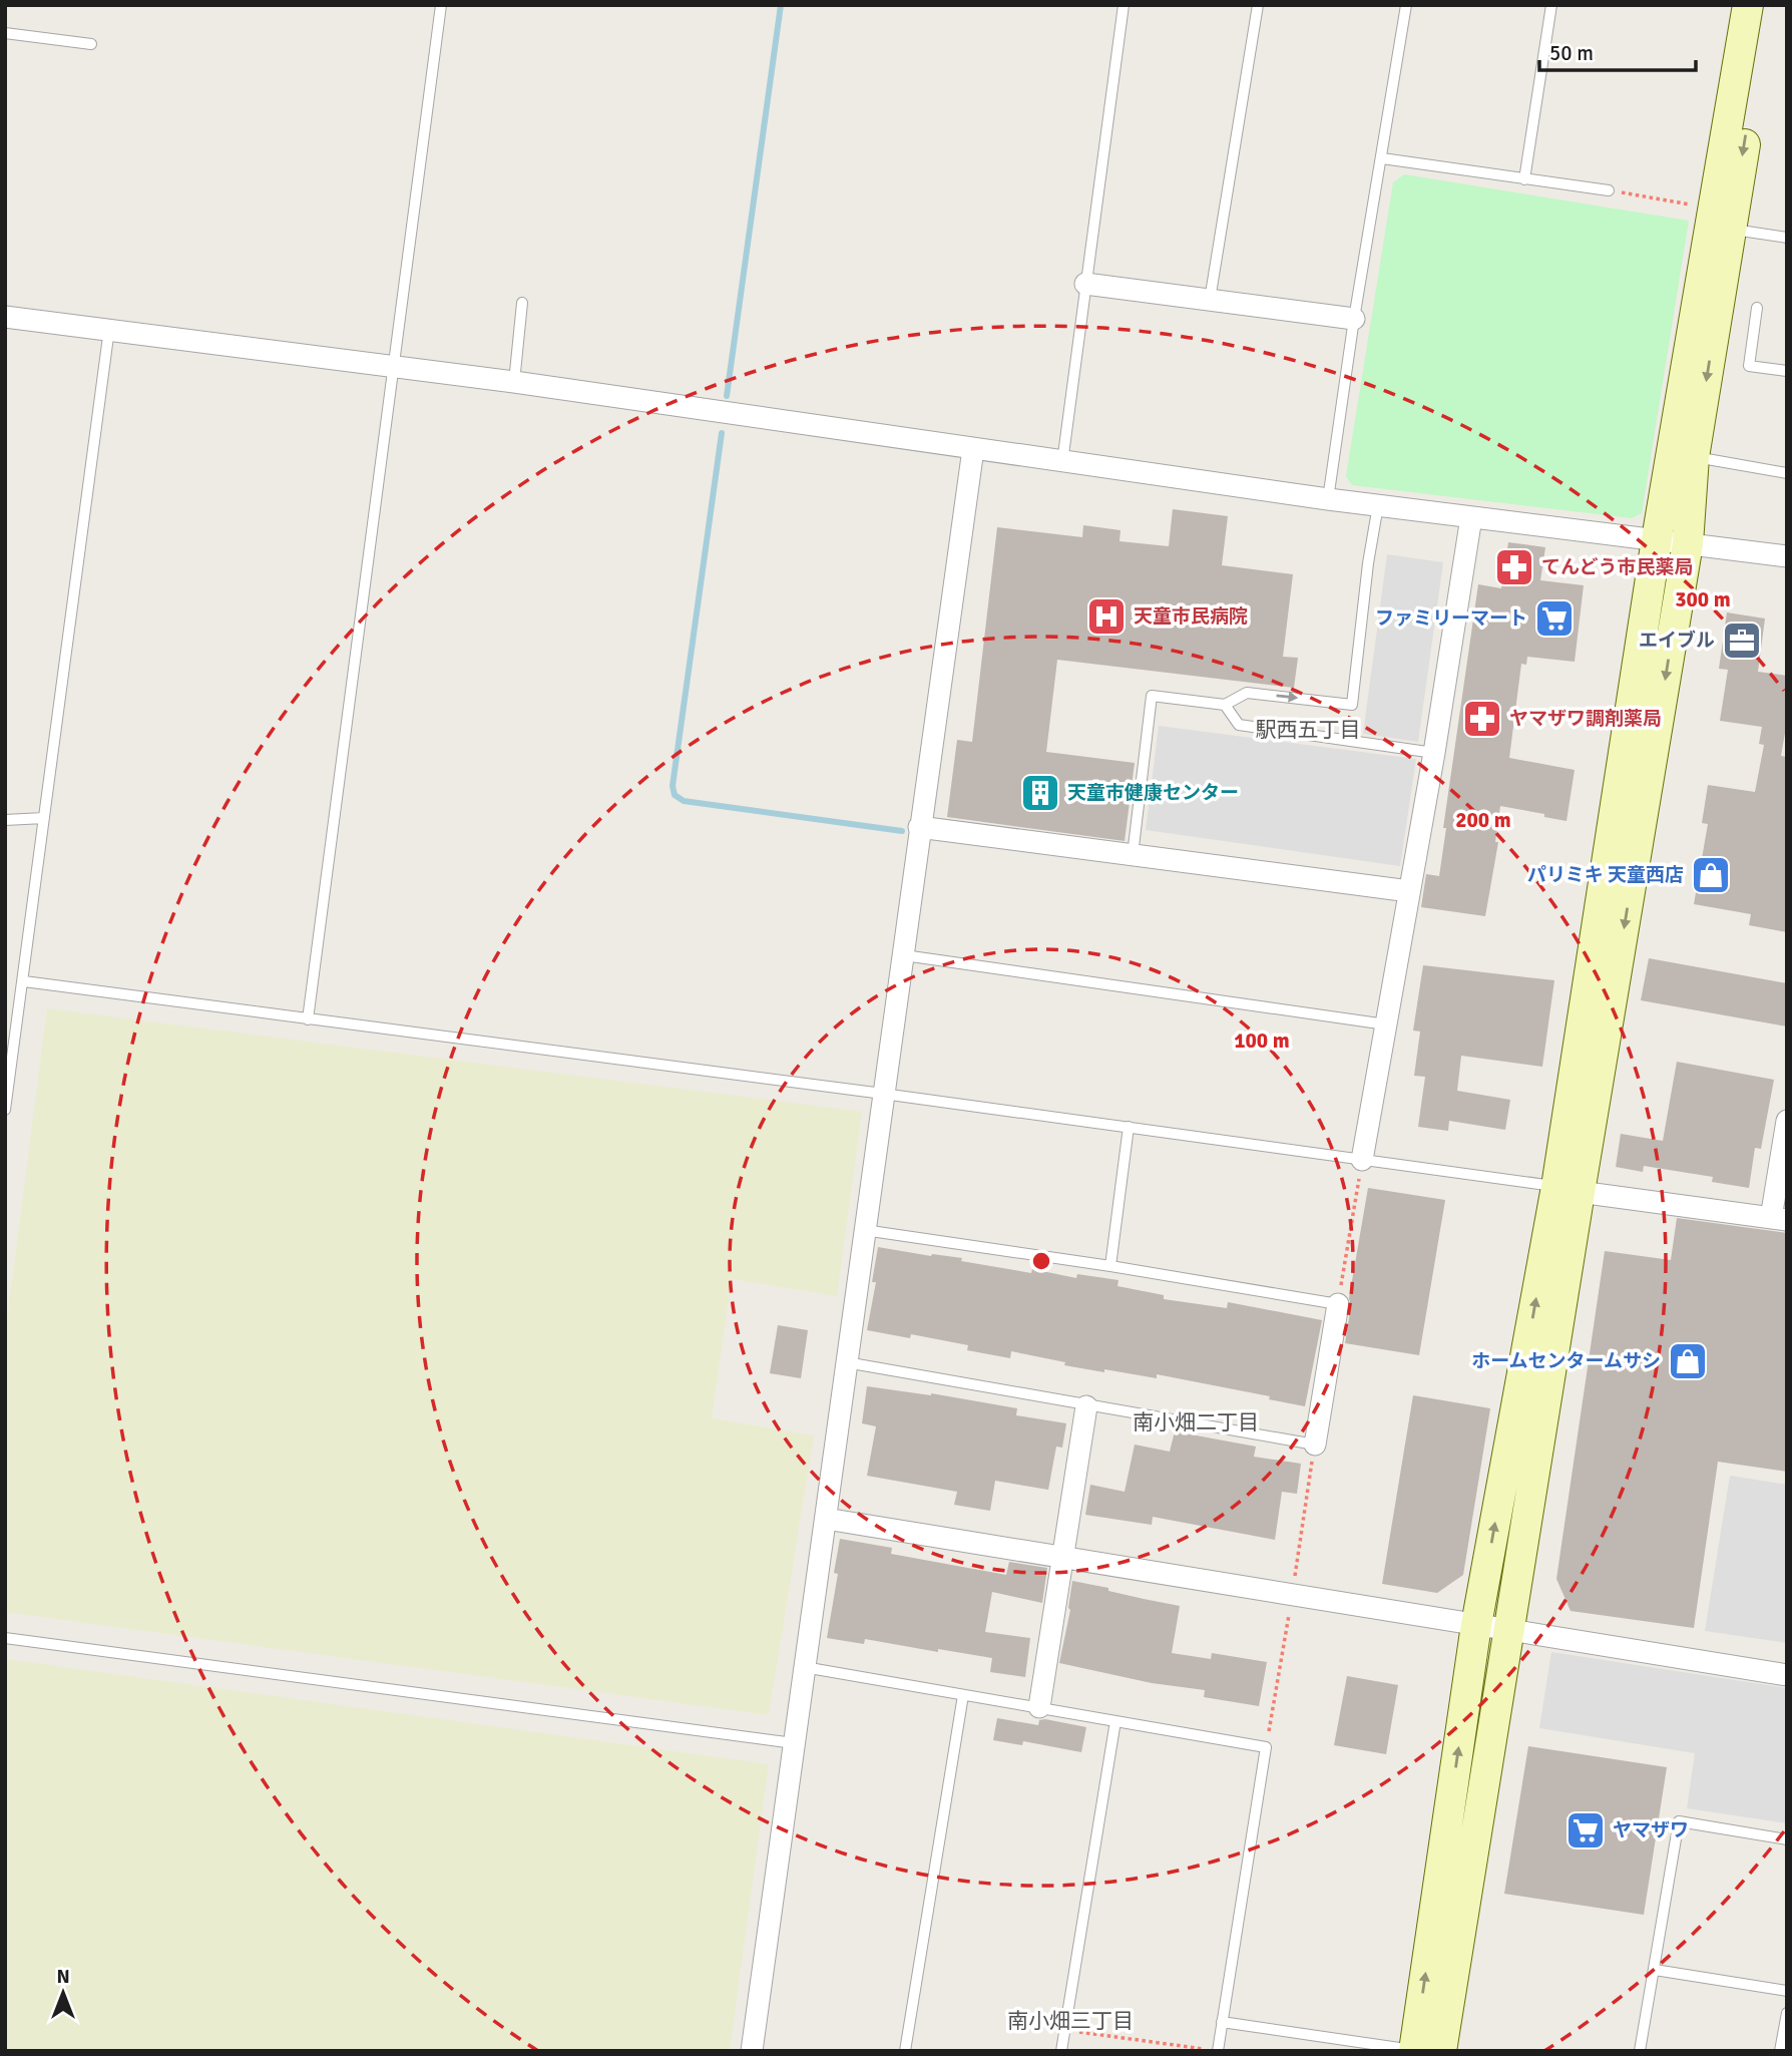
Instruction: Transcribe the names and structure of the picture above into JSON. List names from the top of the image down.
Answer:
{
  "districts": ["駅西五丁目", "南小畑二丁目", "南小畑三丁目"],
  "places": {
    "pharmacy": ["てんどう市民薬局", "ヤマザワ調剤薬局"],
    "hospital": ["天童市民病院"],
    "supermarket": ["ファミリーマート", "ヤマザワ"],
    "office": ["エイブル"],
    "building": ["天童市健康センター"],
    "shop": ["パリミキ 天童西店", "ホームセンタームサシ"]
  },
  "scale_bar": "50 m",
  "north": "top",
  "rings": ["300 m", "200 m", "100 m"]
}
